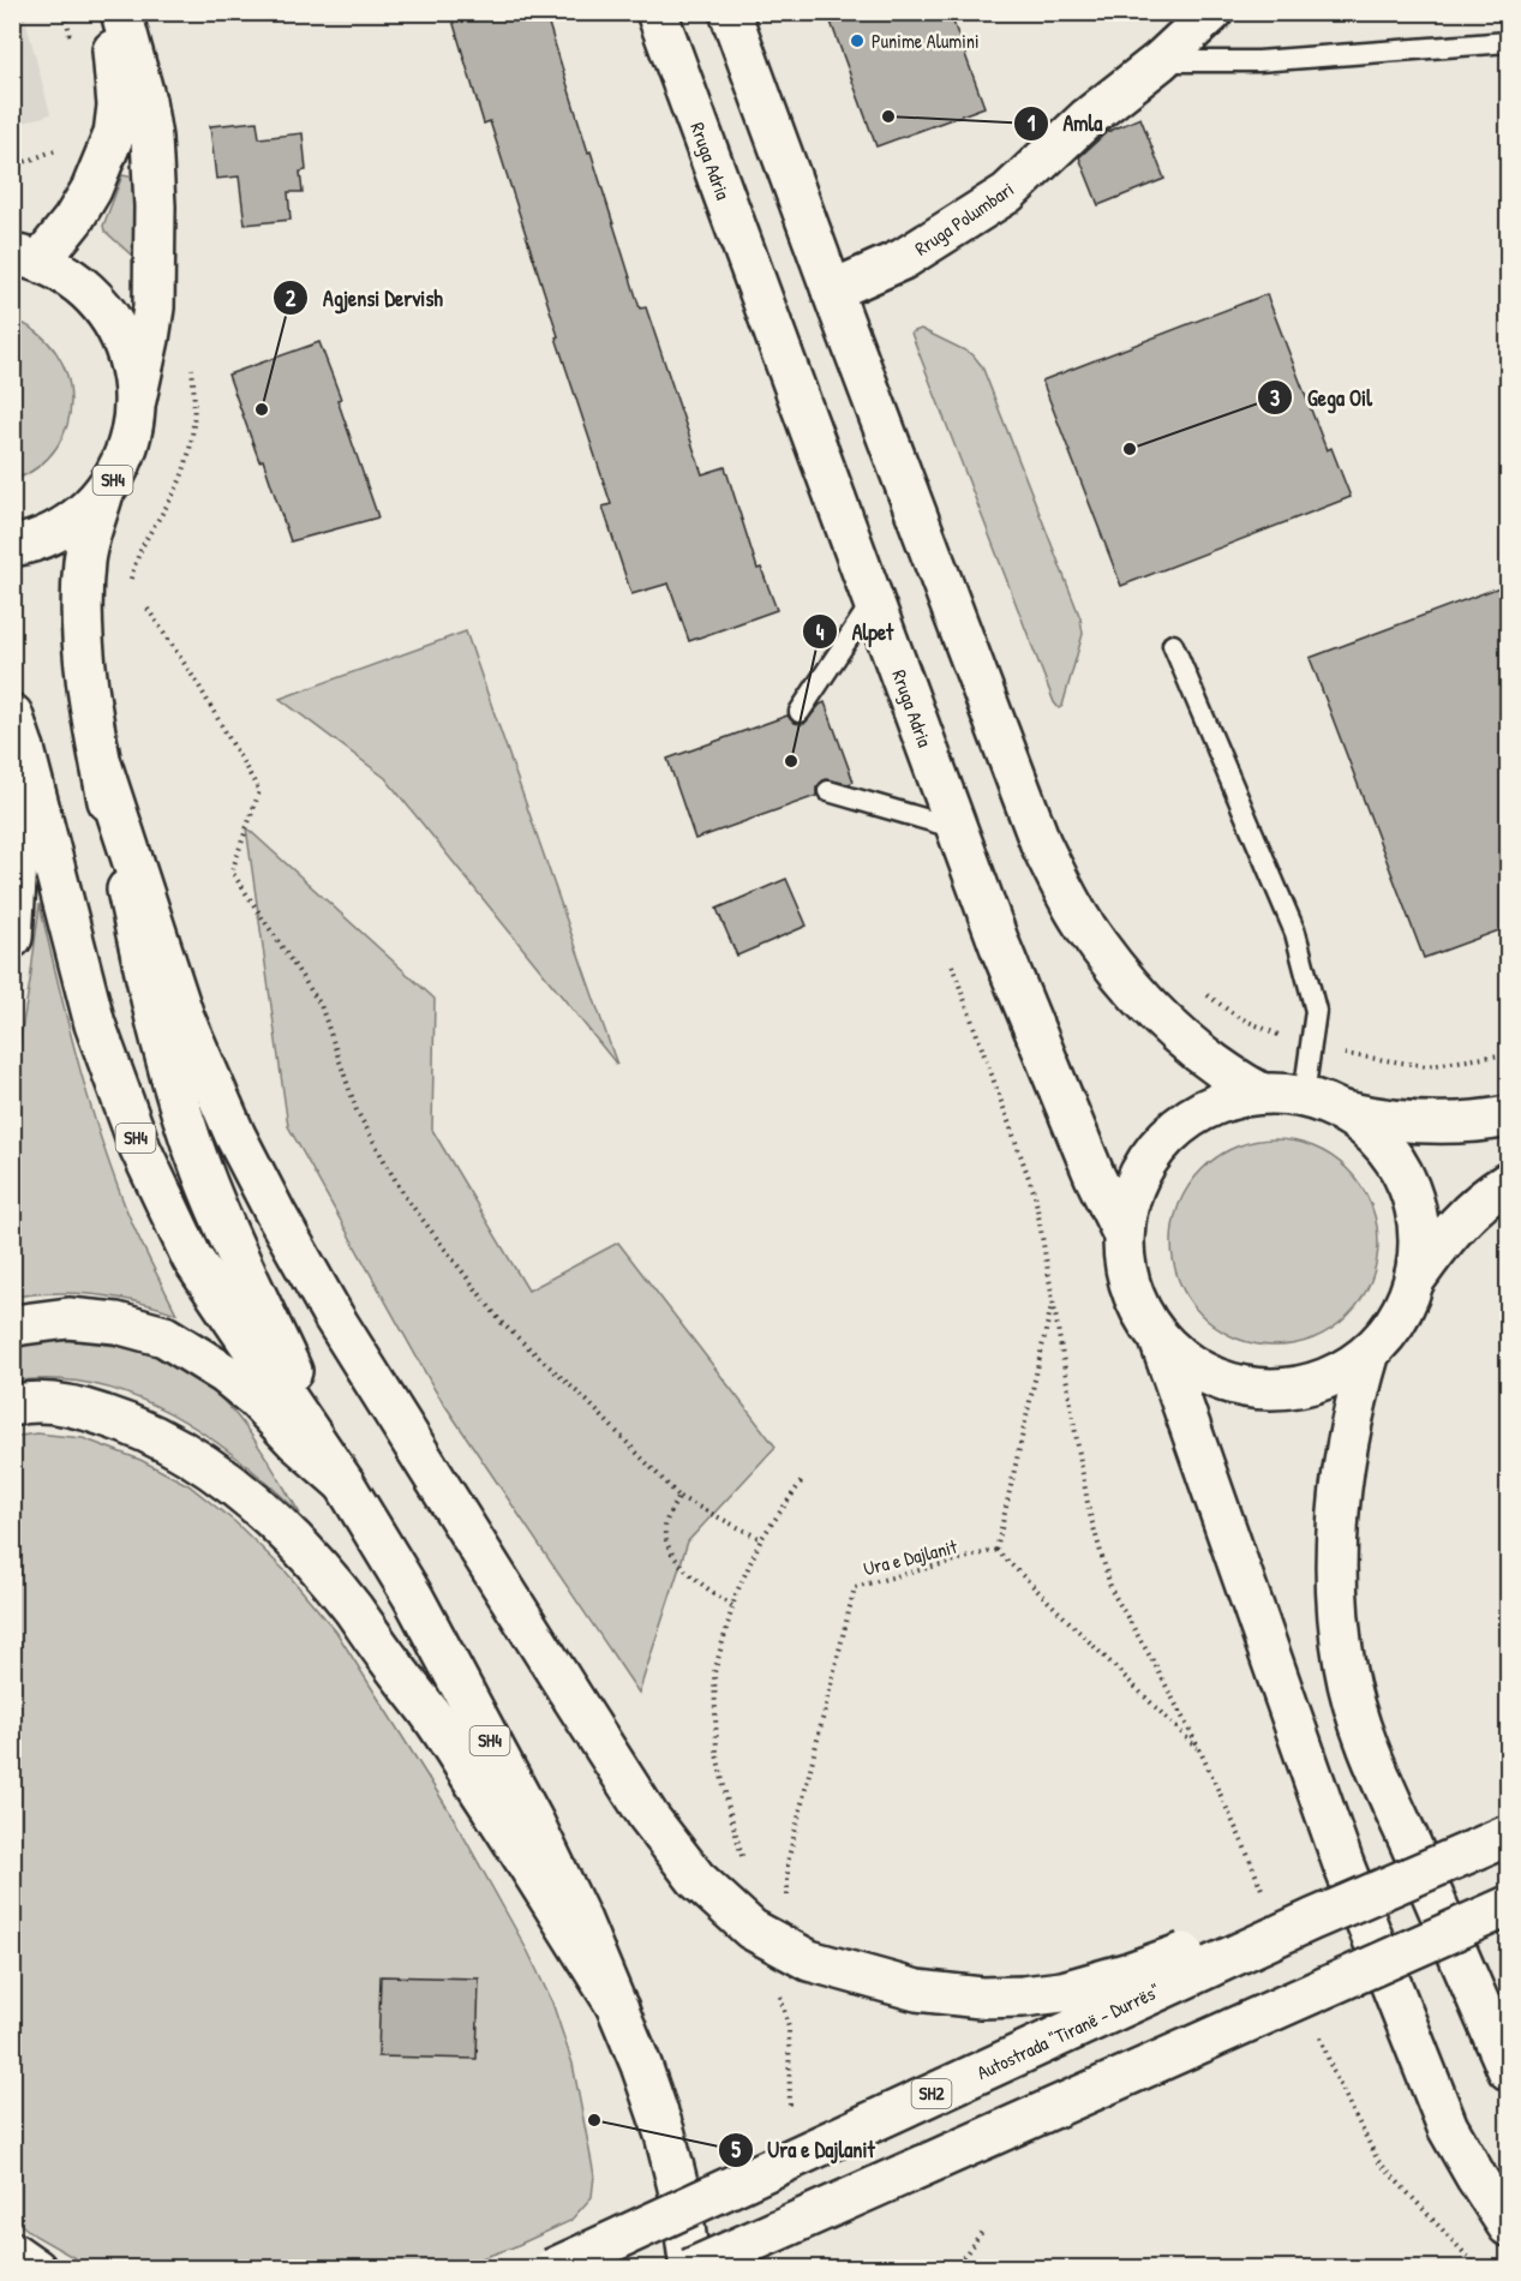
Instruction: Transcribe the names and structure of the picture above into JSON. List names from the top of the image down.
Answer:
{
  "streets": {
    "main road": [
      "Rruga Adria",
      "Rruga Polumbari",
      "SH4",
      "Autostrada \"Tiranë - Durrës\"",
      "SH2"
    ],
    "path": ["Ura e Dajlanit"]
  },
  "places": [
    "Punime Alumini",
    "Amla",
    "Agjensi Dervish",
    "Gega Oil",
    "Alpet",
    "Ura e Dajlanit"
  ]
}
